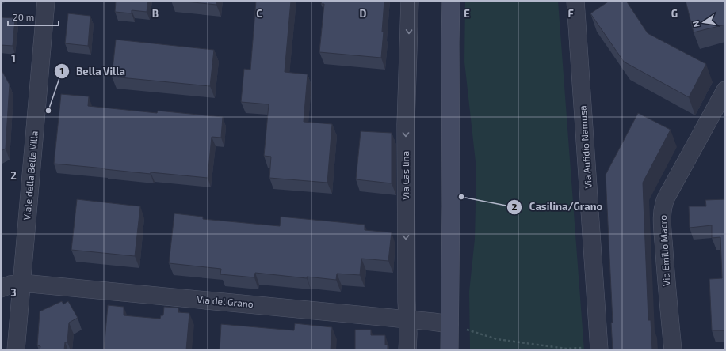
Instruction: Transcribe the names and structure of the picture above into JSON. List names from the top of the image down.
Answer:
{
  "streets": {
    "street": [
      "Via Aufidio Namusa",
      "Viale della Bella Villa",
      "Via Casilina",
      "Via Emilio Macro",
      "Via del Grano"
    ]
  },
  "crossings": [
    ["Viale della Bella Villa", "Via del Grano"],
    ["Via Casilina", "Via del Grano"]
  ],
  "one_way": ["Via Casilina"],
  "places": ["Bella Villa", "Casilina/Grano"],
  "scale_bar": "20 m",
  "north": "left",
  "grid": {
    "columns": [
      "B",
      "C",
      "D",
      "E",
      "F",
      "G"
    ],
    "rows": ["1", "2", "3"]
  }
}
